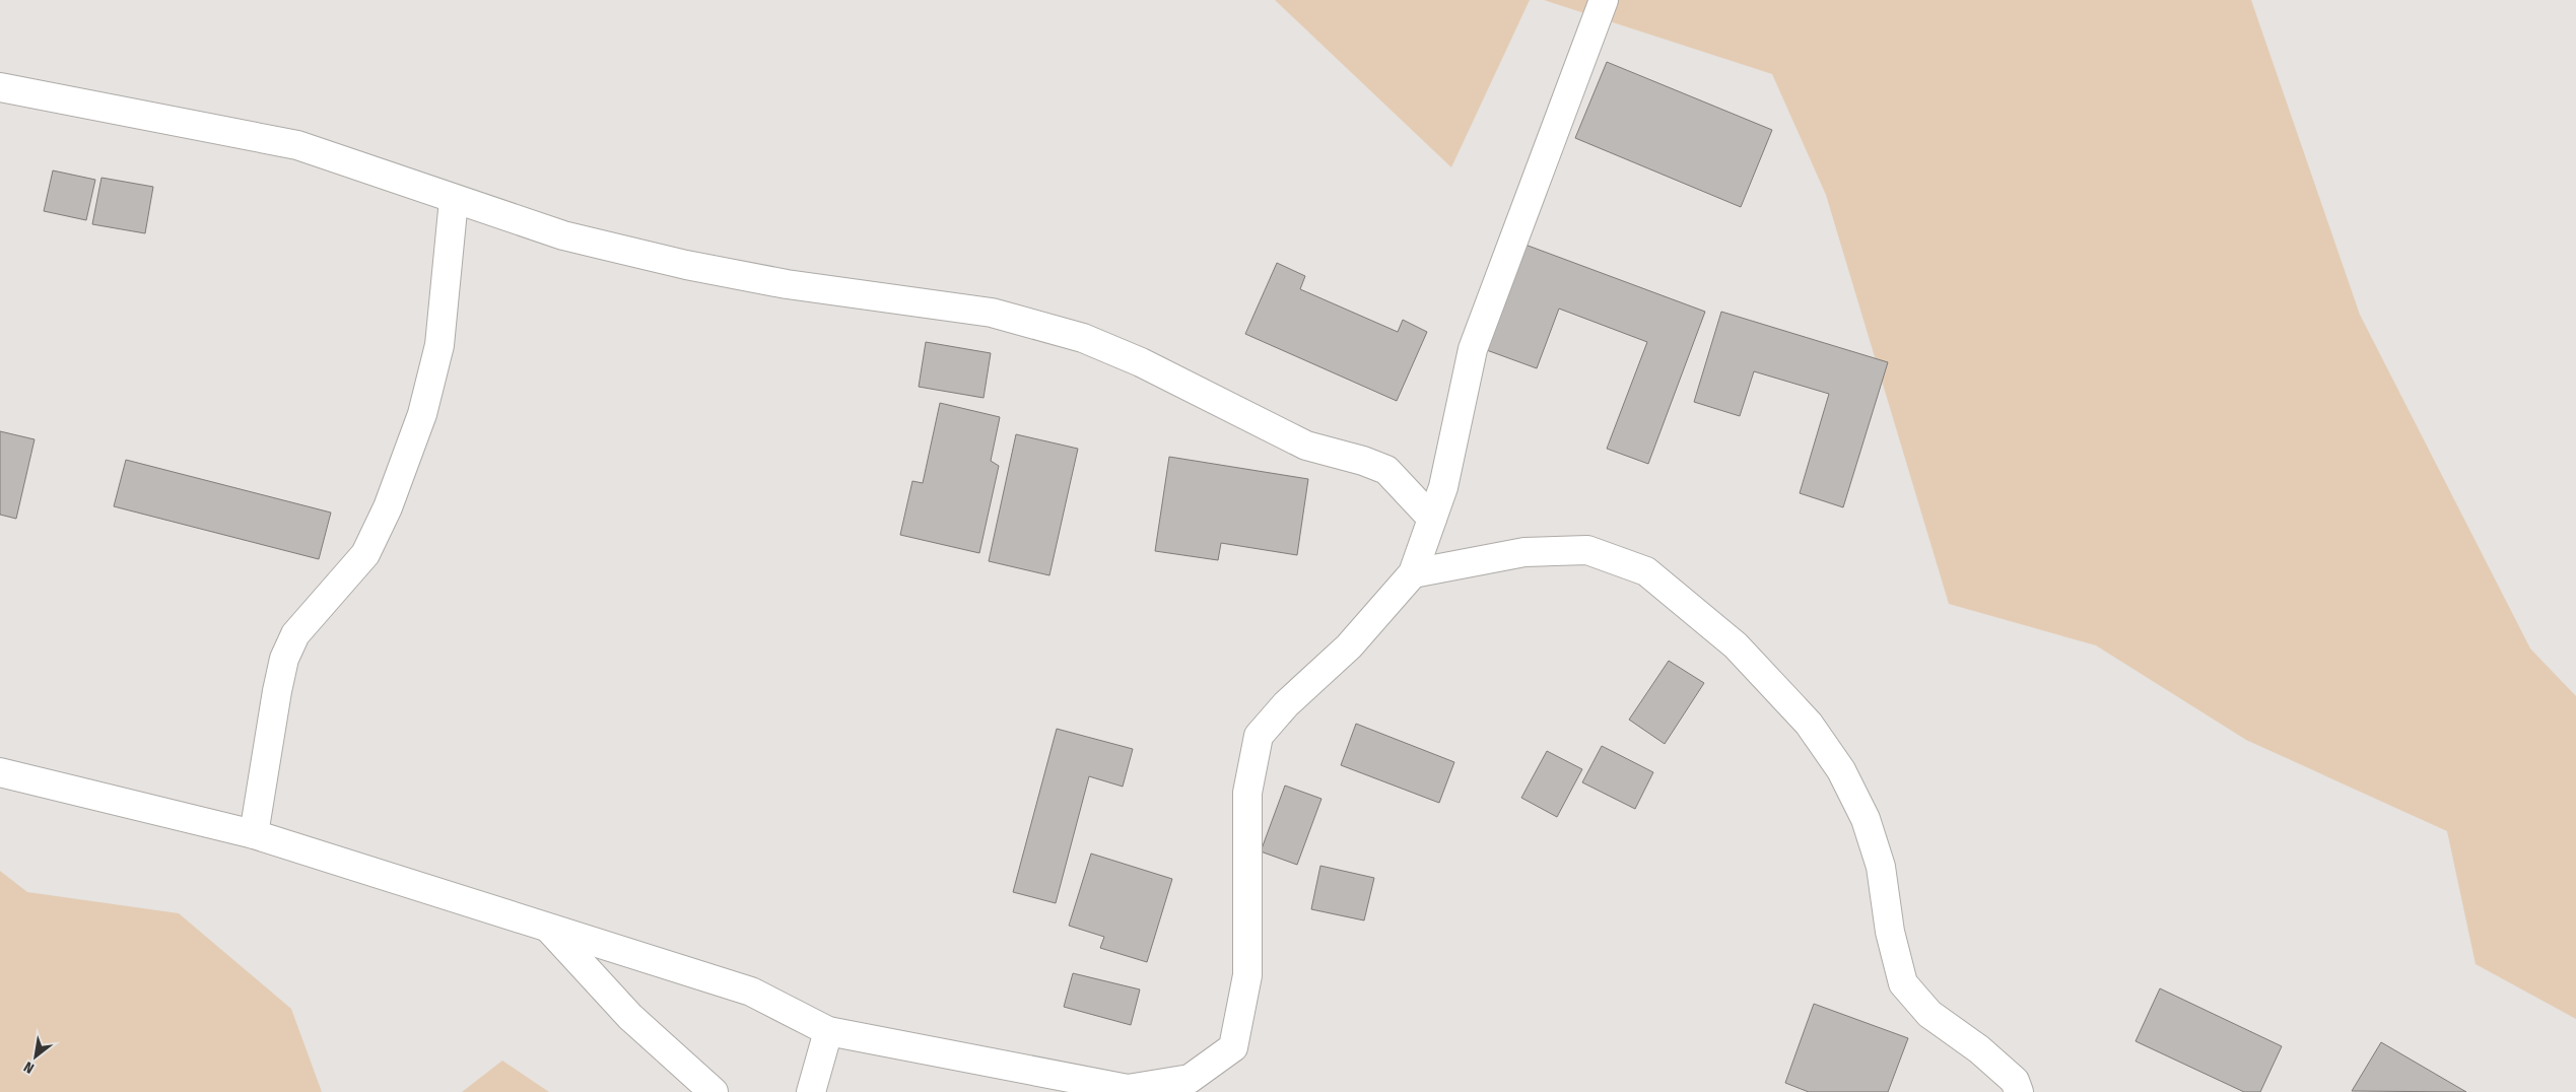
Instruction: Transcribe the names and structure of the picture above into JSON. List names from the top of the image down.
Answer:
{
  "north": "bottom left"
}
